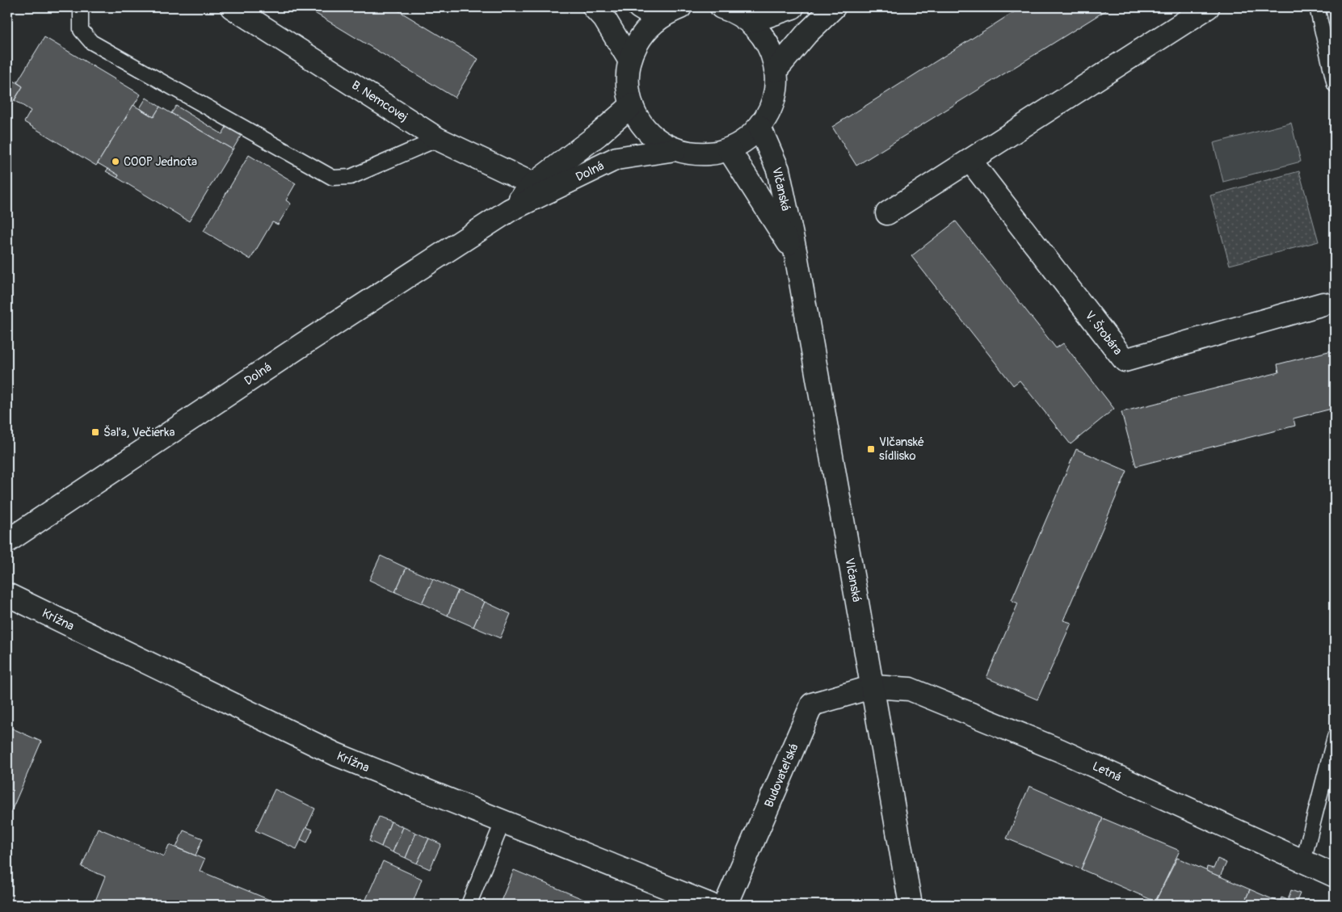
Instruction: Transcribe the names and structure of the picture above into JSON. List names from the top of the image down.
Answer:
{
  "streets": {
    "street": [
      "B. Nemcovej",
      "Dolná",
      "Vlčanská",
      "V. Šrobára",
      "Krížna",
      "Letná",
      "Budovateľská"
    ]
  },
  "crossings": [
    ["B. Nemcovej", "Dolná"],
    ["Vlčanská", "Letná"],
    ["Vlčanská", "Budovateľská"],
    ["Letná", "Budovateľská"]
  ],
  "places": {
    "other": ["COOP Jednota"],
    "transit": ["Šaľa, Večierka", "Vlčanské sídlisko"]
  }
}
